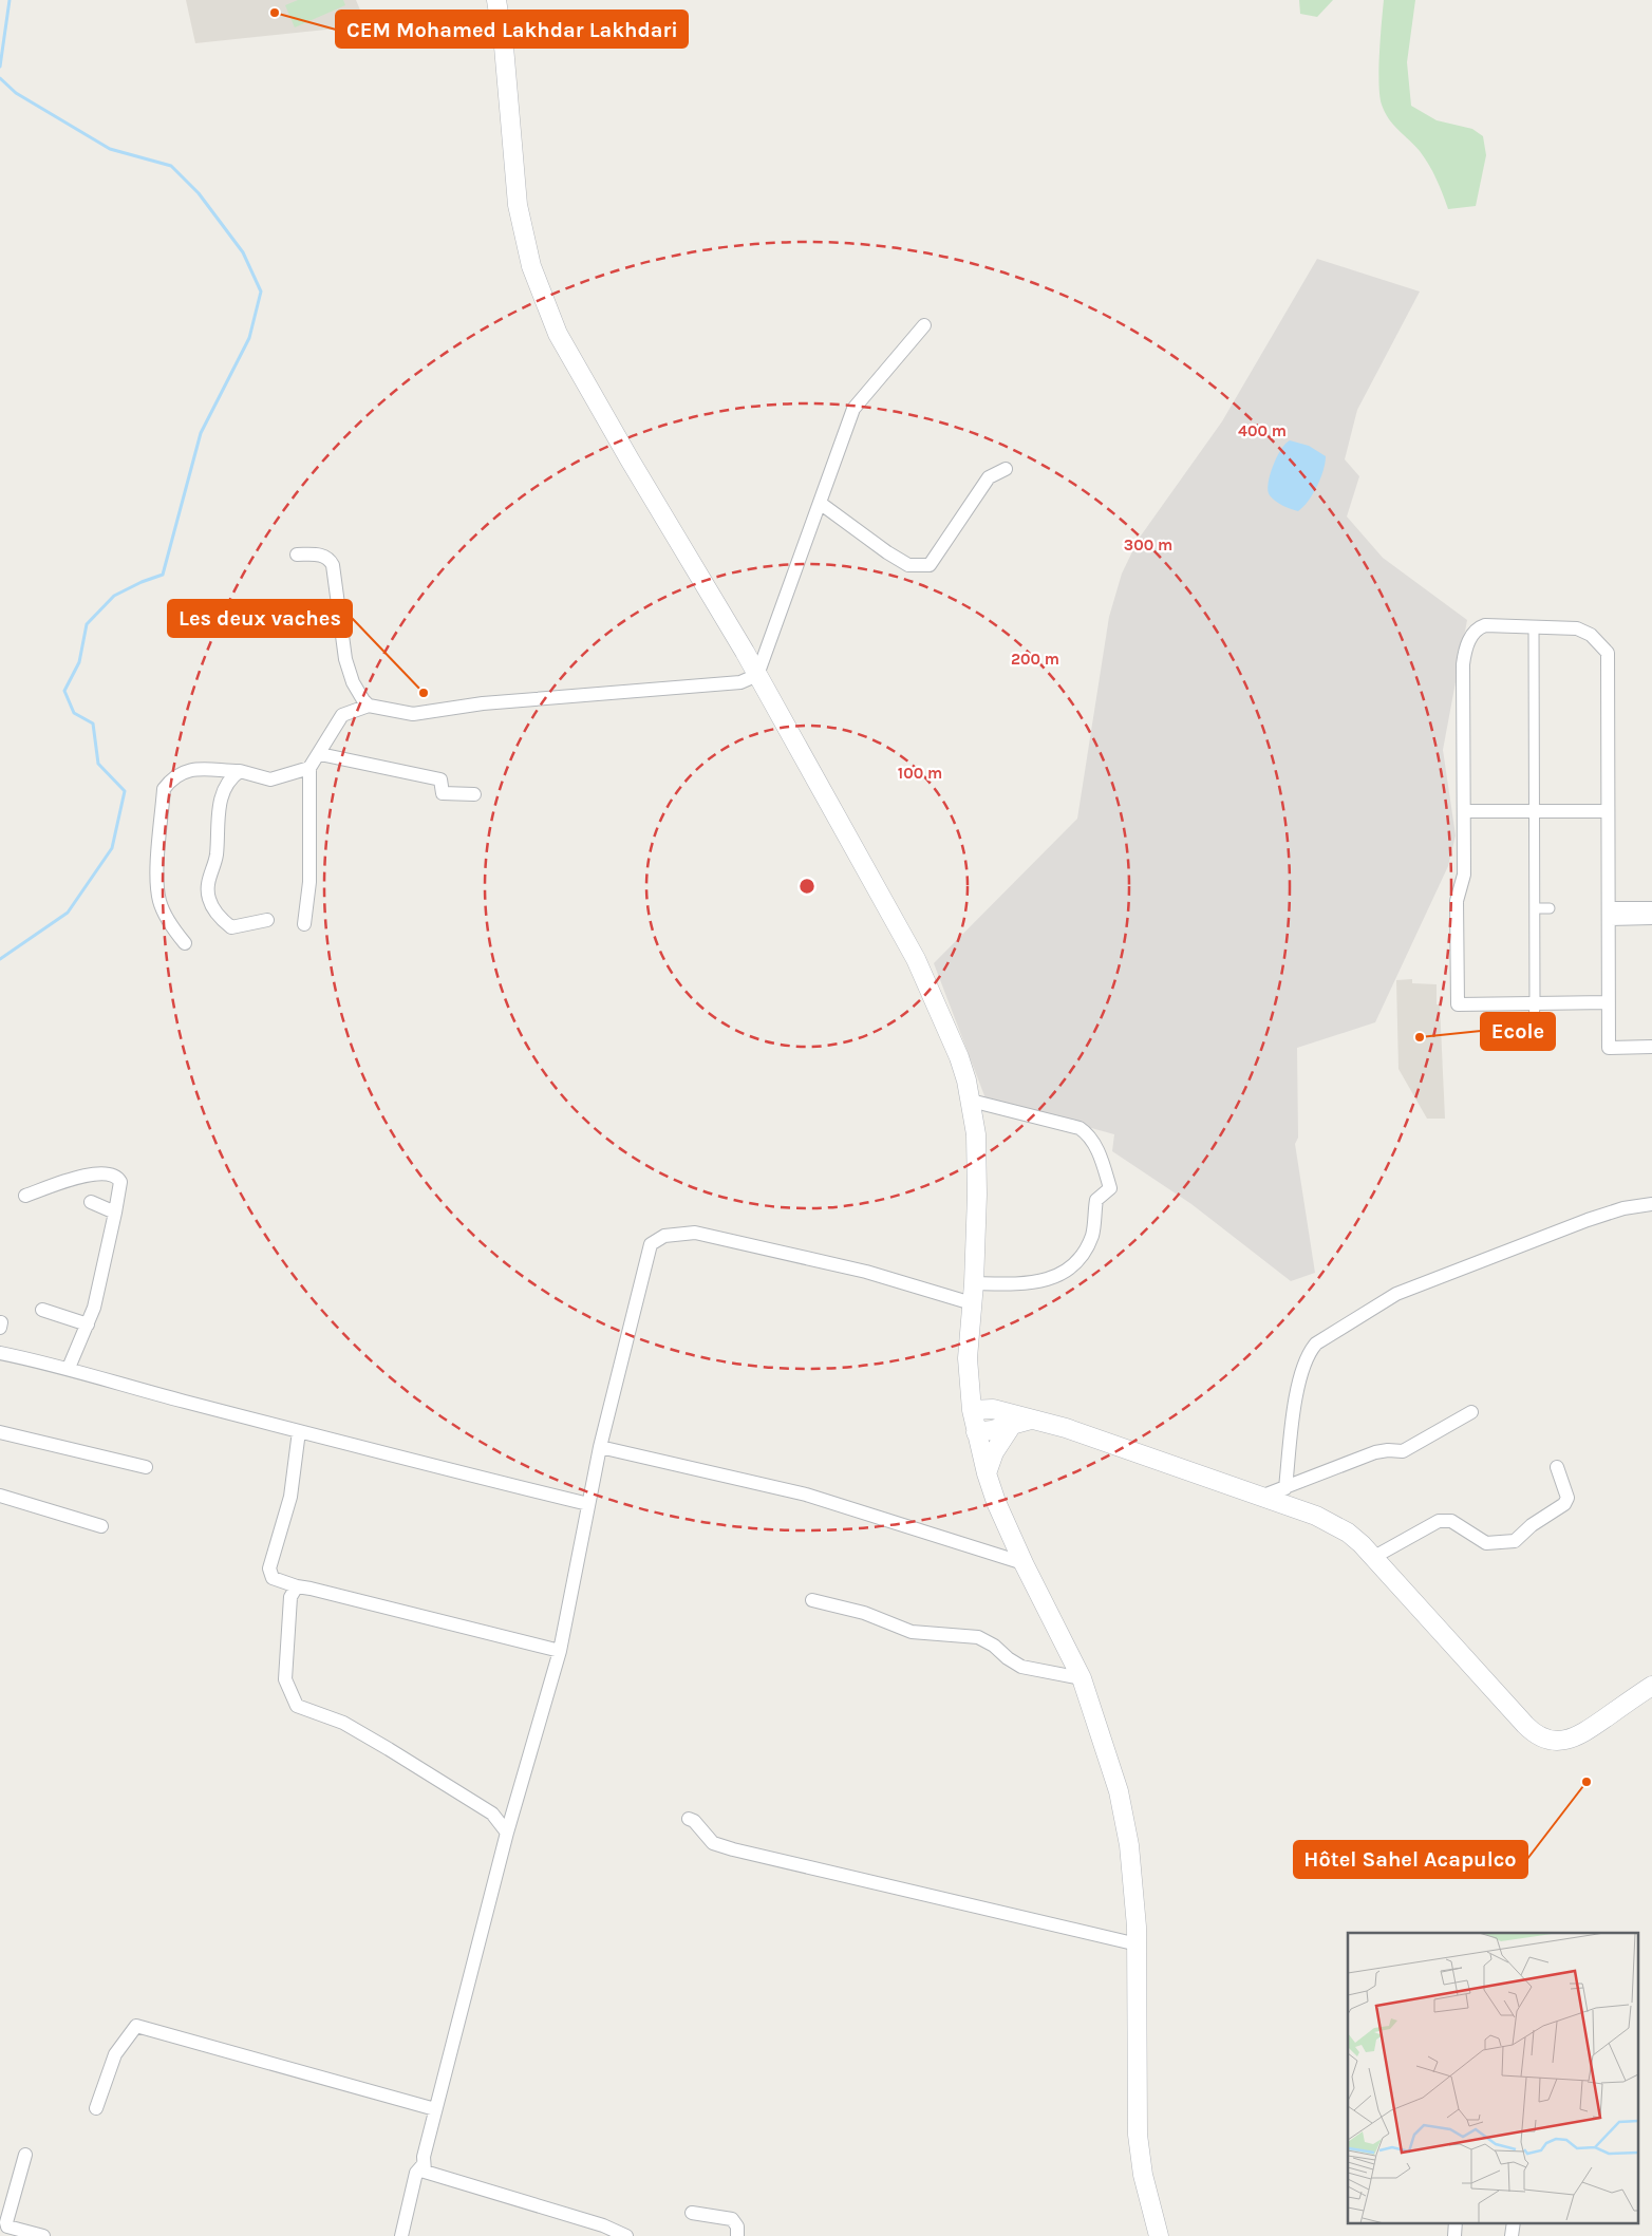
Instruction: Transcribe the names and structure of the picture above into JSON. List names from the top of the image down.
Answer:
{
  "places": [
    "CEM Mohamed Lakhdar Lakhdari",
    "Les deux vaches",
    "Ecole",
    "Hôtel Sahel Acapulco"
  ],
  "rings": [
    "400 m",
    "300 m",
    "200 m",
    "100 m"
  ]
}
